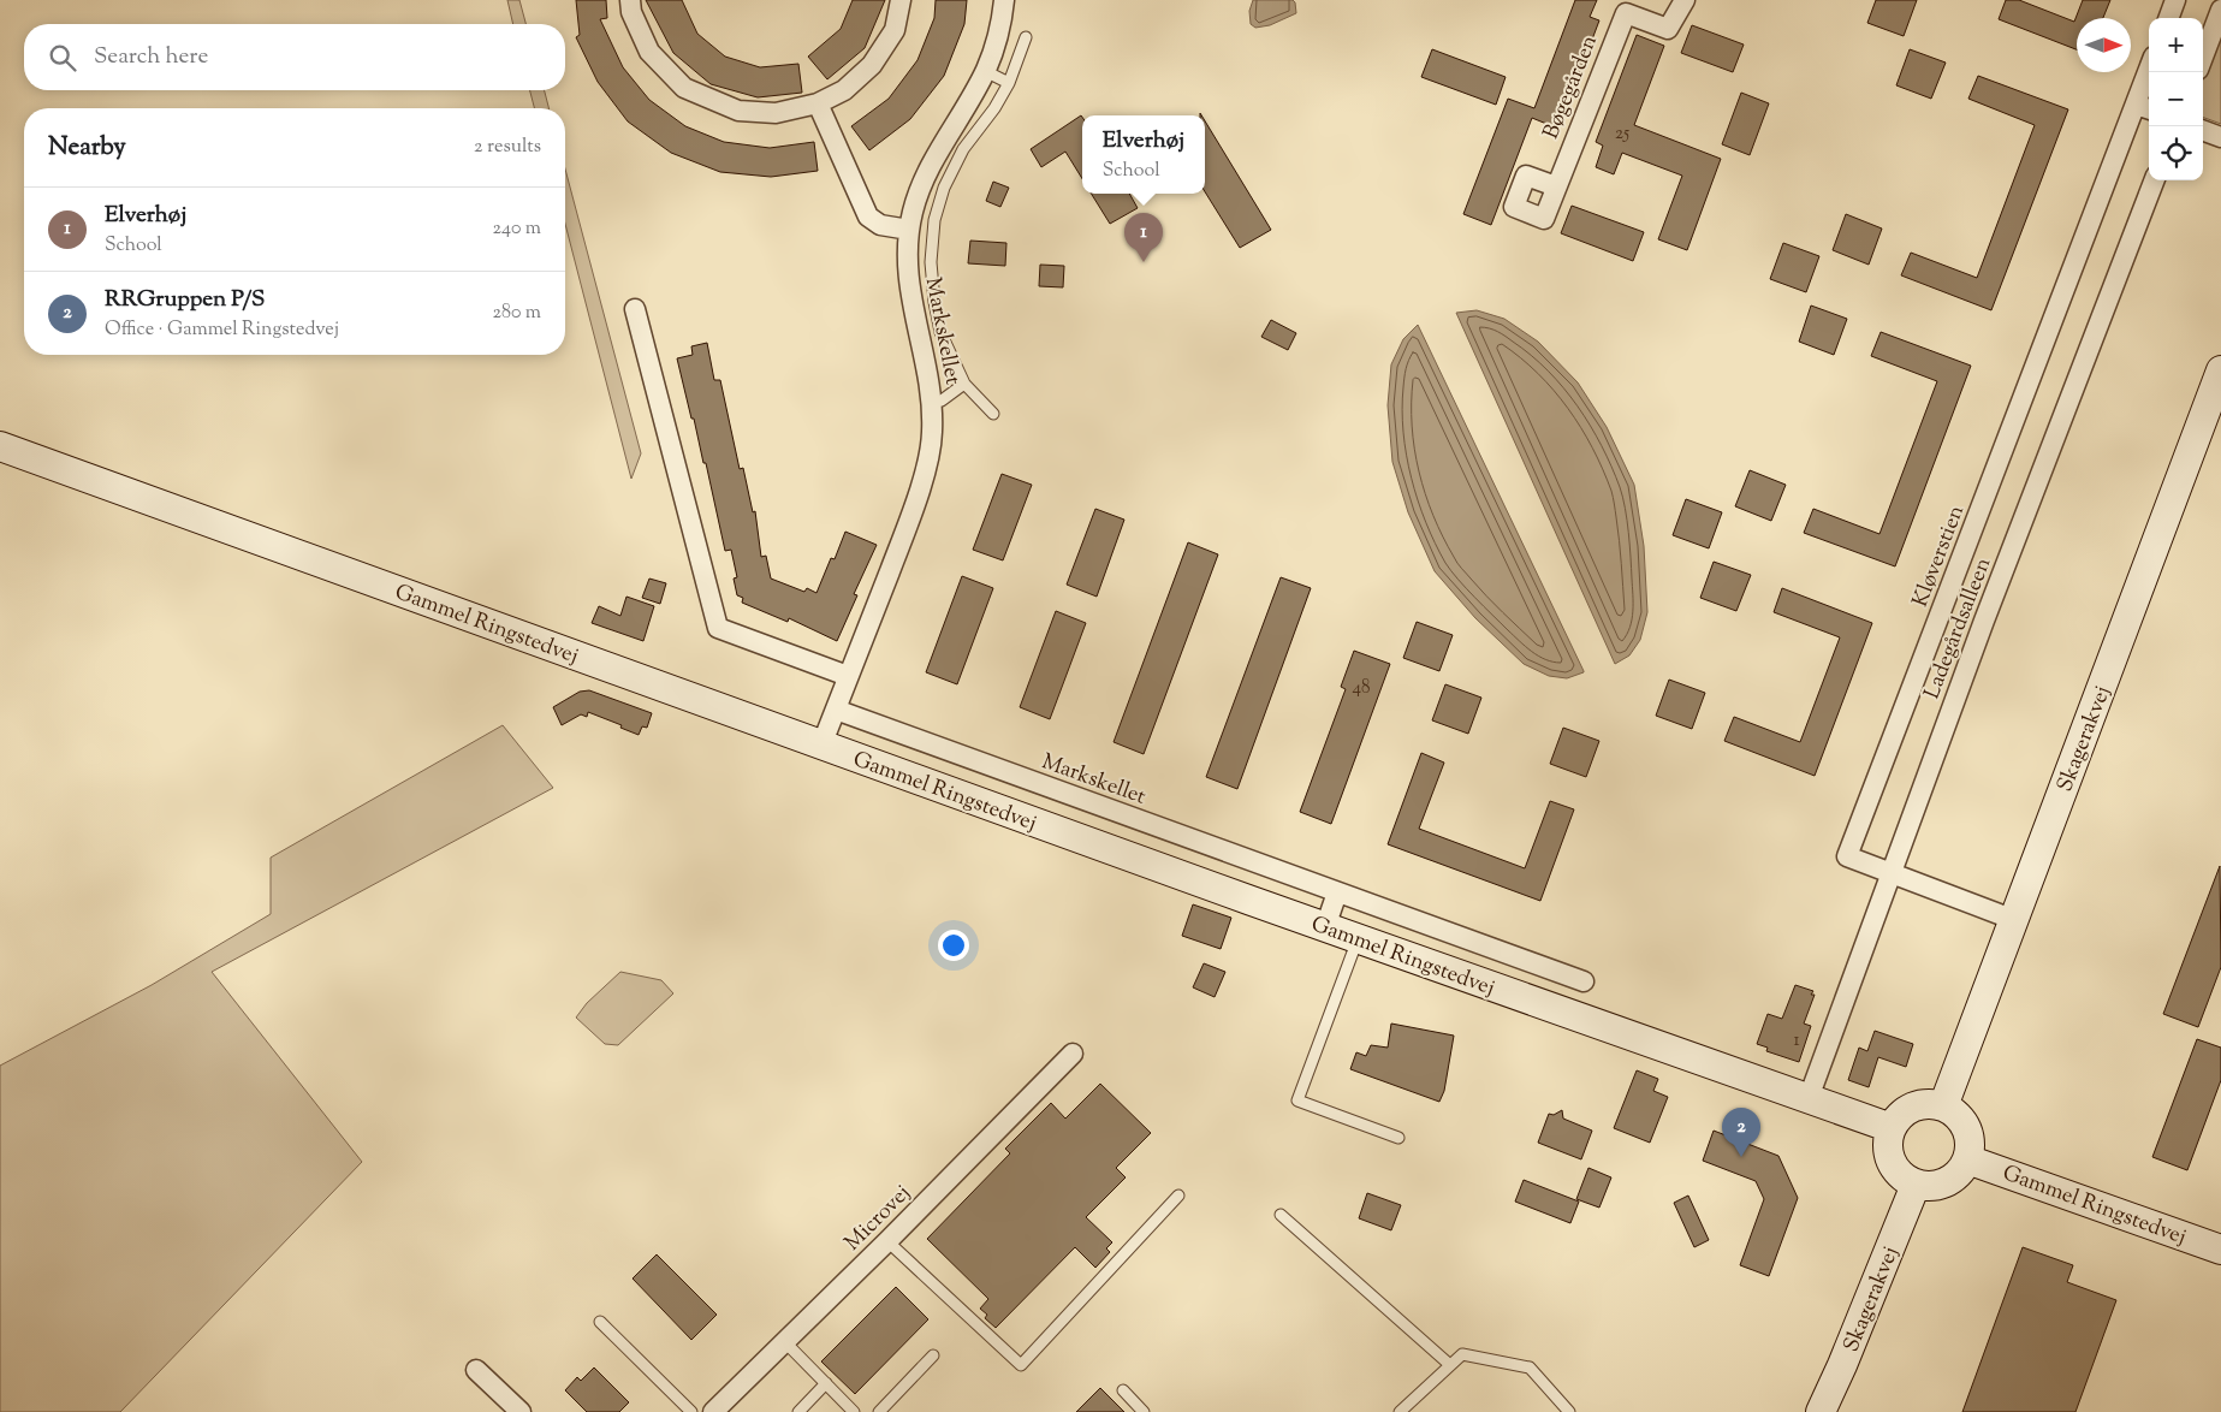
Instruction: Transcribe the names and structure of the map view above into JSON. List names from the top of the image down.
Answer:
{
  "streets": {
    "street": [
      "Bøgegården",
      "Markskellet",
      "Kløverstien",
      "Gammel Ringstedvej",
      "Ladegårdsalleen",
      "Skagerakvej",
      "Microvej"
    ]
  },
  "crossings": [
    ["Markskellet", "Gammel Ringstedvej"],
    ["Kløverstien", "Ladegårdsalleen"],
    ["Kløverstien", "Skagerakvej"],
    ["Gammel Ringstedvej", "Ladegårdsalleen"],
    ["Gammel Ringstedvej", "Skagerakvej"]
  ],
  "house_numbers": ["25", "48", "1"],
  "north": "right",
  "page": {
    "map_buttons": ["+", "−"],
    "search": "Search here",
    "heading": ["Nearby", "2 results"],
    "popup": ["Elverhøj", "School"],
    "list": [
      {
        "mark": "1",
        "name": "Elverhøj",
        "note": "School",
        "value": "240 m"
      },
      {
        "mark": "2",
        "name": "RRGruppen P/S",
        "note": "Office · Gammel Ringstedvej",
        "value": "280 m"
      }
    ],
    "pins": ["1", "2"]
  }
}
